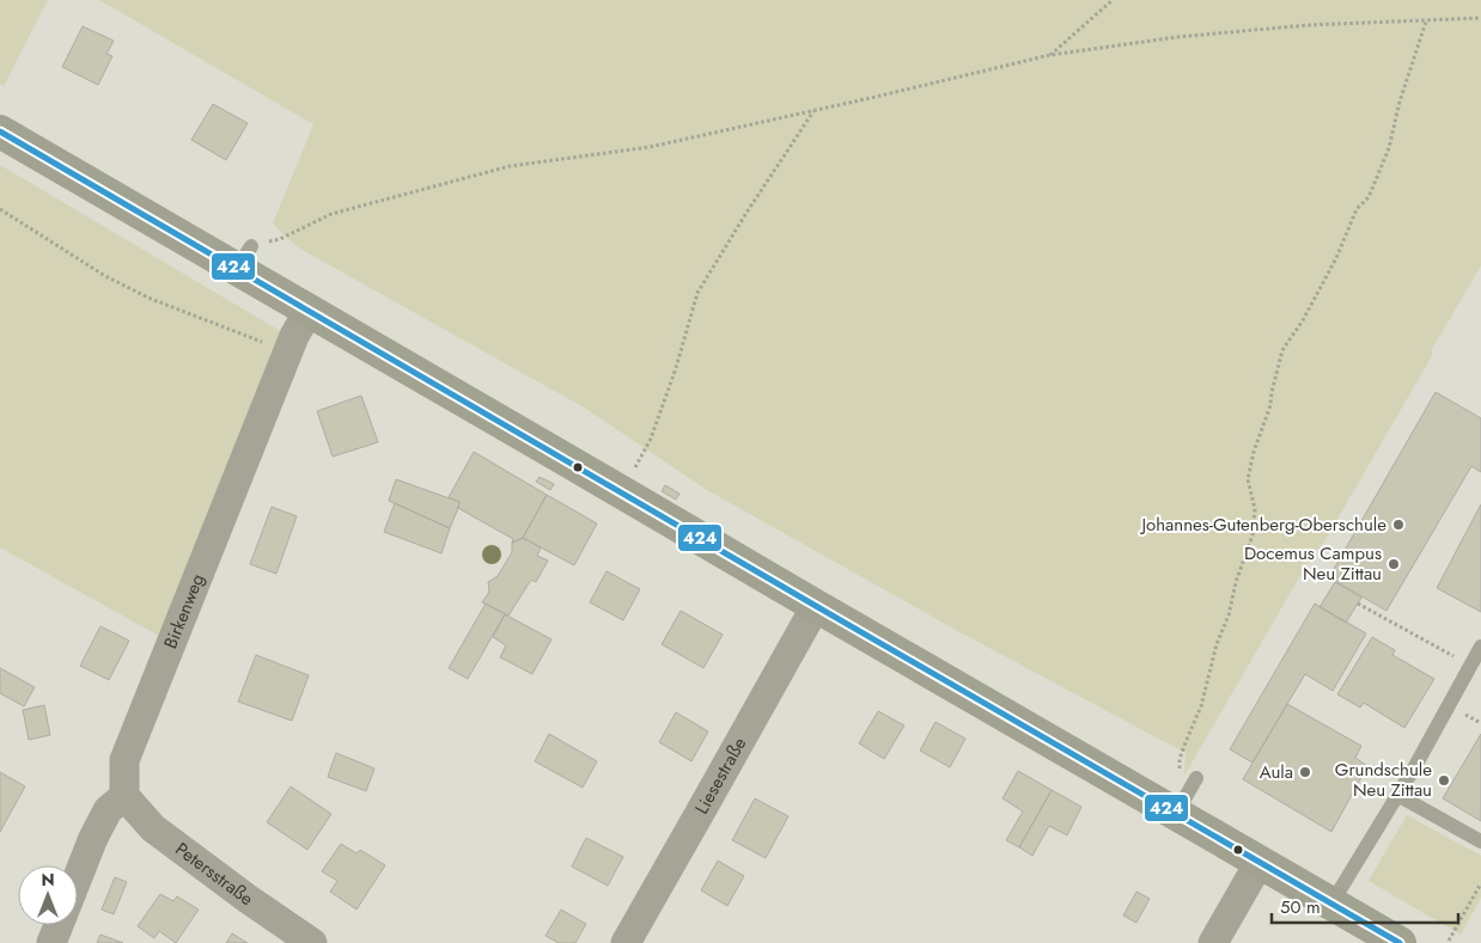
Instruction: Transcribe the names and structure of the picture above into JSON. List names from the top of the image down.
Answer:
{
  "streets": {
    "street": ["Birkenweg", "Liesestraße", "Petersstraße"]
  },
  "crossings": [
    ["Birkenweg", "Petersstraße"]
  ],
  "places": [
    "Johannes-Gutenberg-Oberschule",
    "Docemus Campus Neu Zittau",
    "Aula",
    "Grundschule Neu Zittau"
  ],
  "lines": ["transit line 424"],
  "scale_bar": "50 m",
  "north": "top"
}
